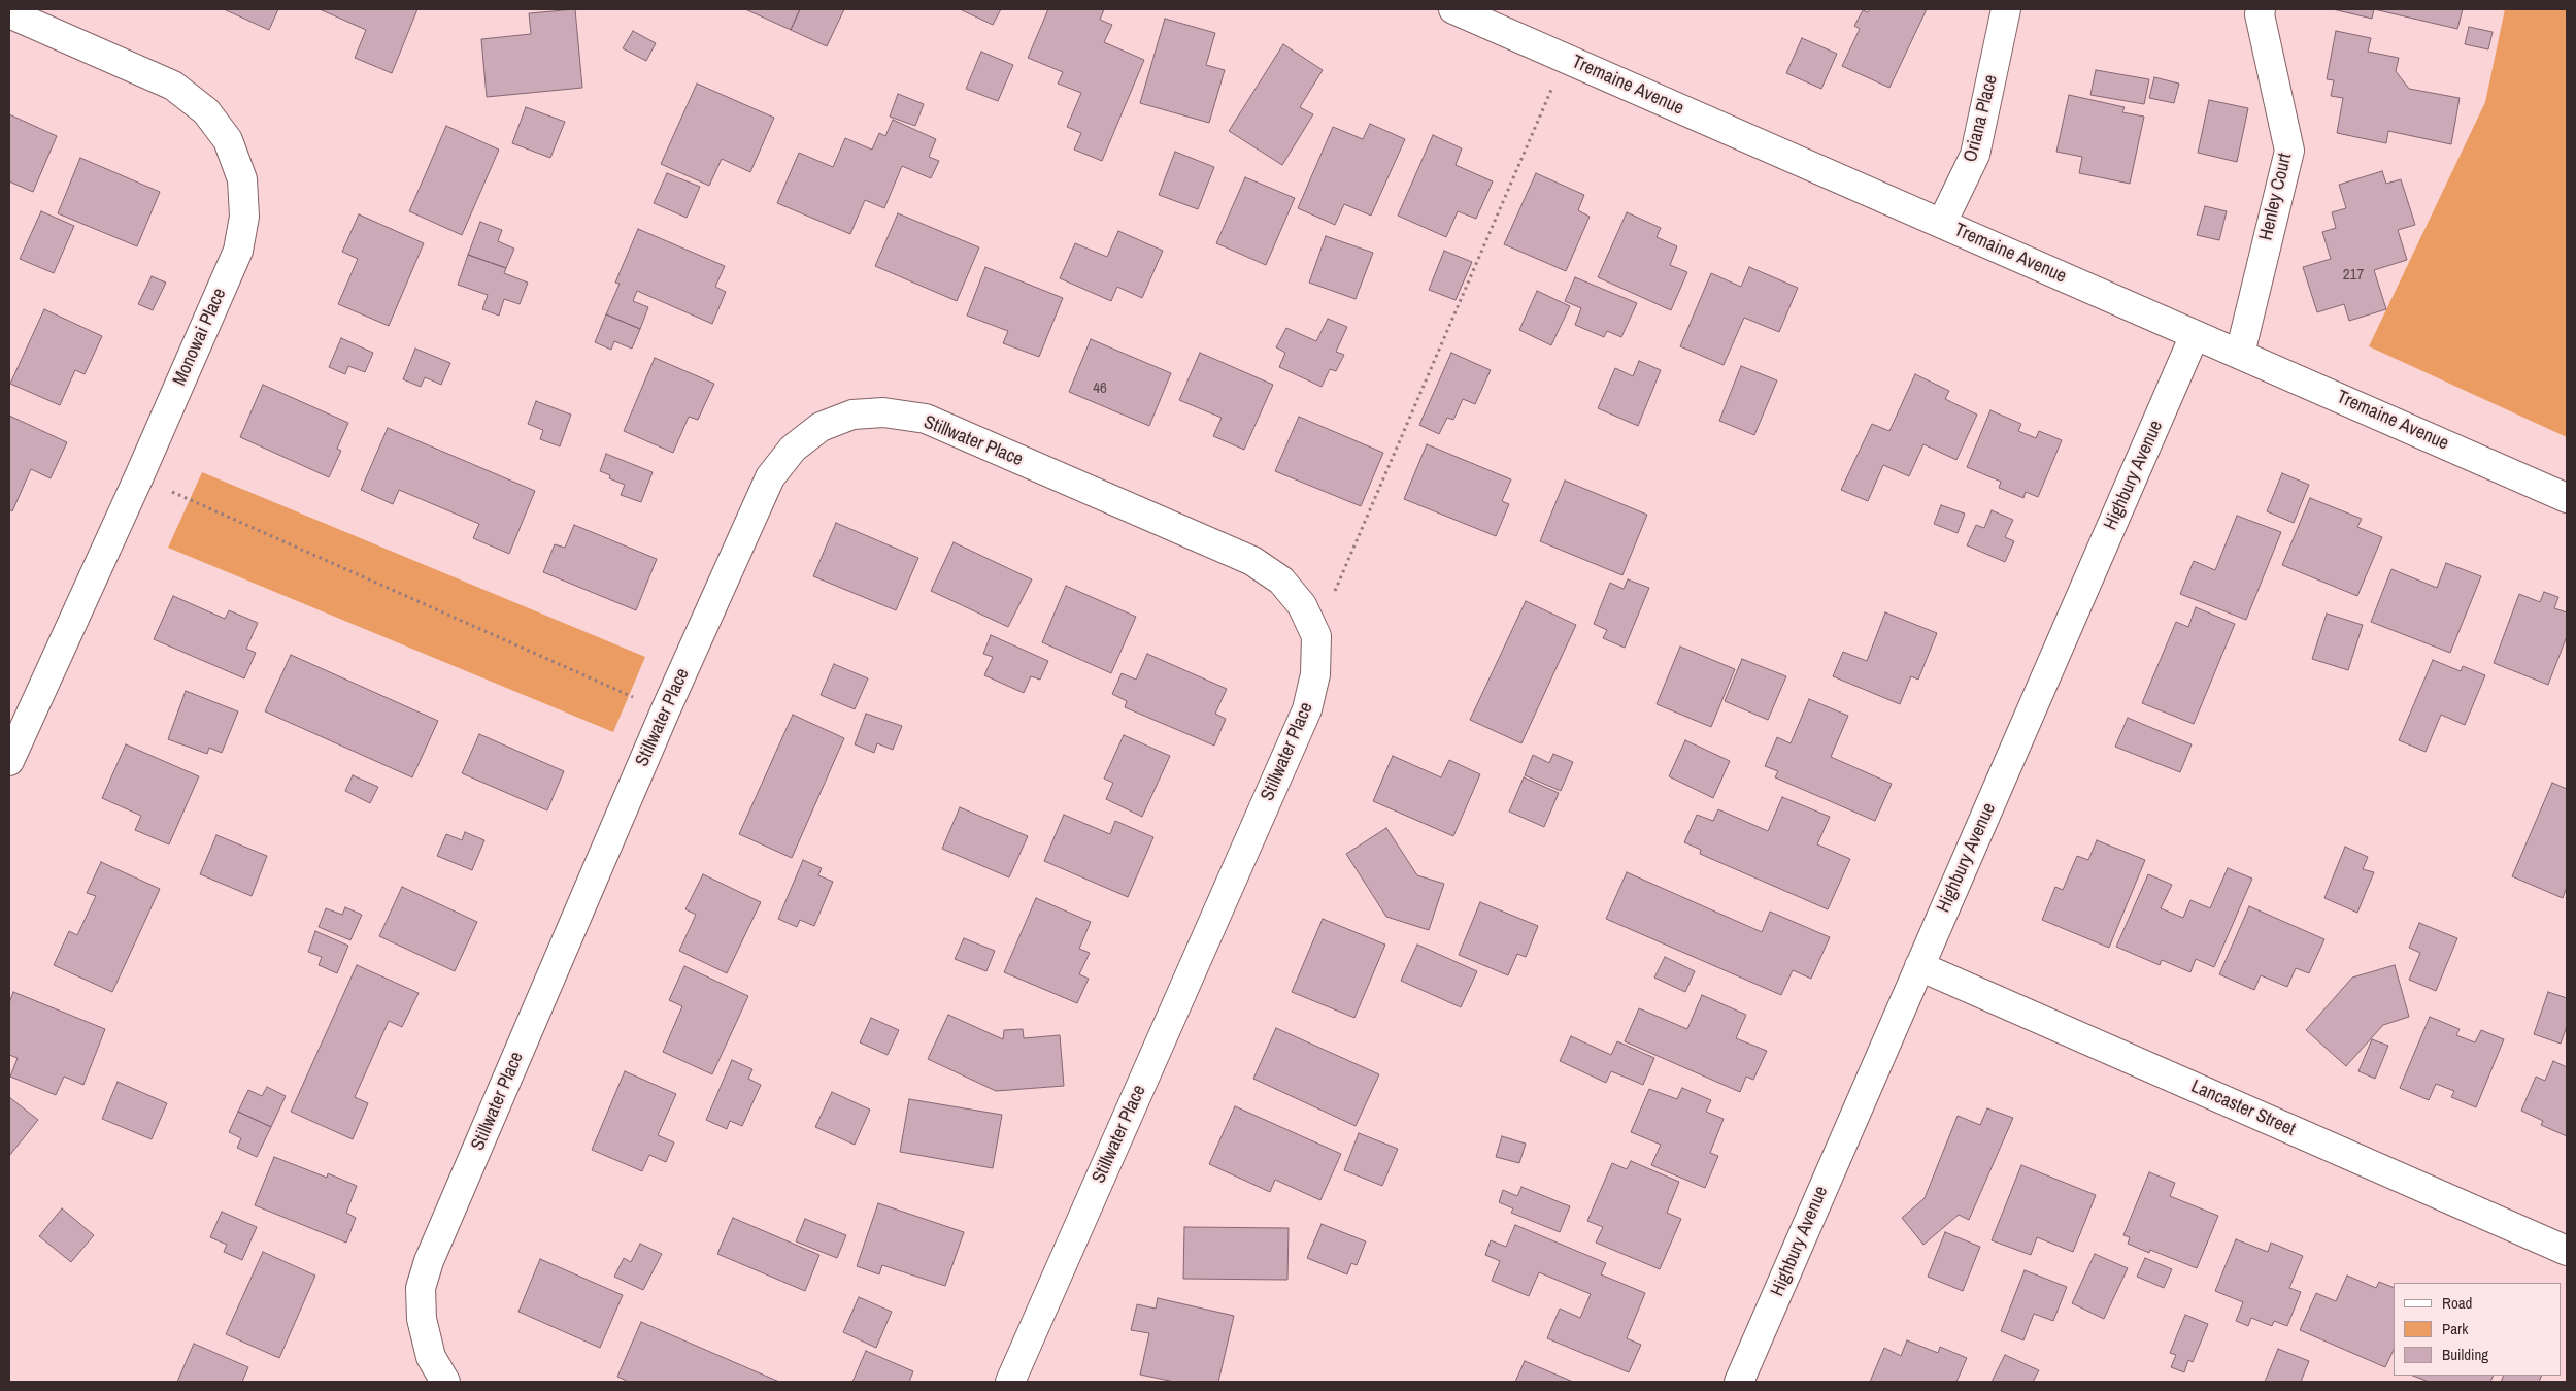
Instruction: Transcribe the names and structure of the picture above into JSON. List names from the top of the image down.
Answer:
{
  "streets": {
    "street": [
      "Tremaine Avenue",
      "Oriana Place",
      "Henley Court",
      "Monowai Place",
      "Stillwater Place",
      "Highbury Avenue",
      "Lancaster Street"
    ]
  },
  "crossings": [
    ["Tremaine Avenue", "Oriana Place"],
    ["Tremaine Avenue", "Henley Court"],
    ["Tremaine Avenue", "Highbury Avenue"],
    ["Highbury Avenue", "Lancaster Street"]
  ],
  "house_numbers": ["217", "46"],
  "legend": ["Road", "Park", "Building"]
}
